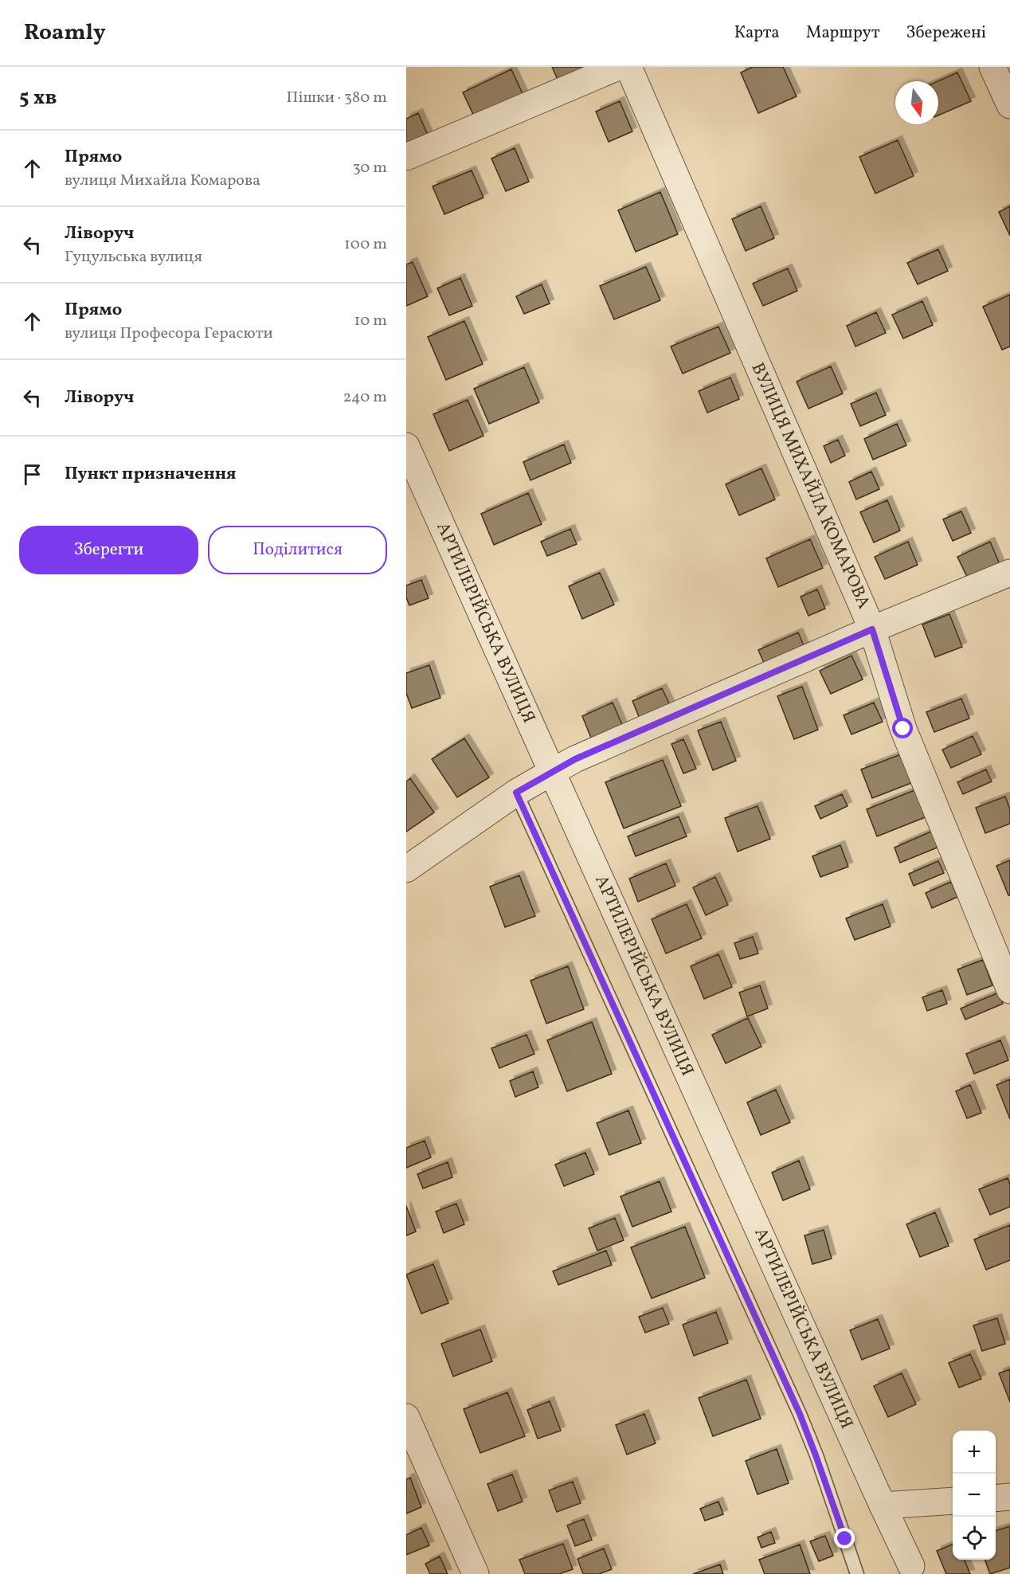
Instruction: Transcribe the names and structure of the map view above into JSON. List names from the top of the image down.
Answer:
{
  "streets": {
    "street": ["ВУЛИЦЯ МИХАЙЛА КОМАРОВА", "АРТИЛЕРІЙСЬКА ВУЛИЦЯ"]
  },
  "north": "bottom",
  "page": {
    "header": "Roamly",
    "nav": ["Карта", "Маршрут", "Збережені"],
    "heading": ["5 хв", "Пішки · 380 m"],
    "list": [
      ["Прямо", "вулиця Михайла Комарова", "30 m"],
      ["Ліворуч", "Гуцульська вулиця", "100 m"],
      ["Прямо", "вулиця Професора Герасюти", "10 m"],
      ["Ліворуч", "240 m"],
      "Пункт призначення"
    ],
    "buttons": ["Зберегти", "Поділитися"],
    "map_buttons": ["+", "−"]
  }
}
